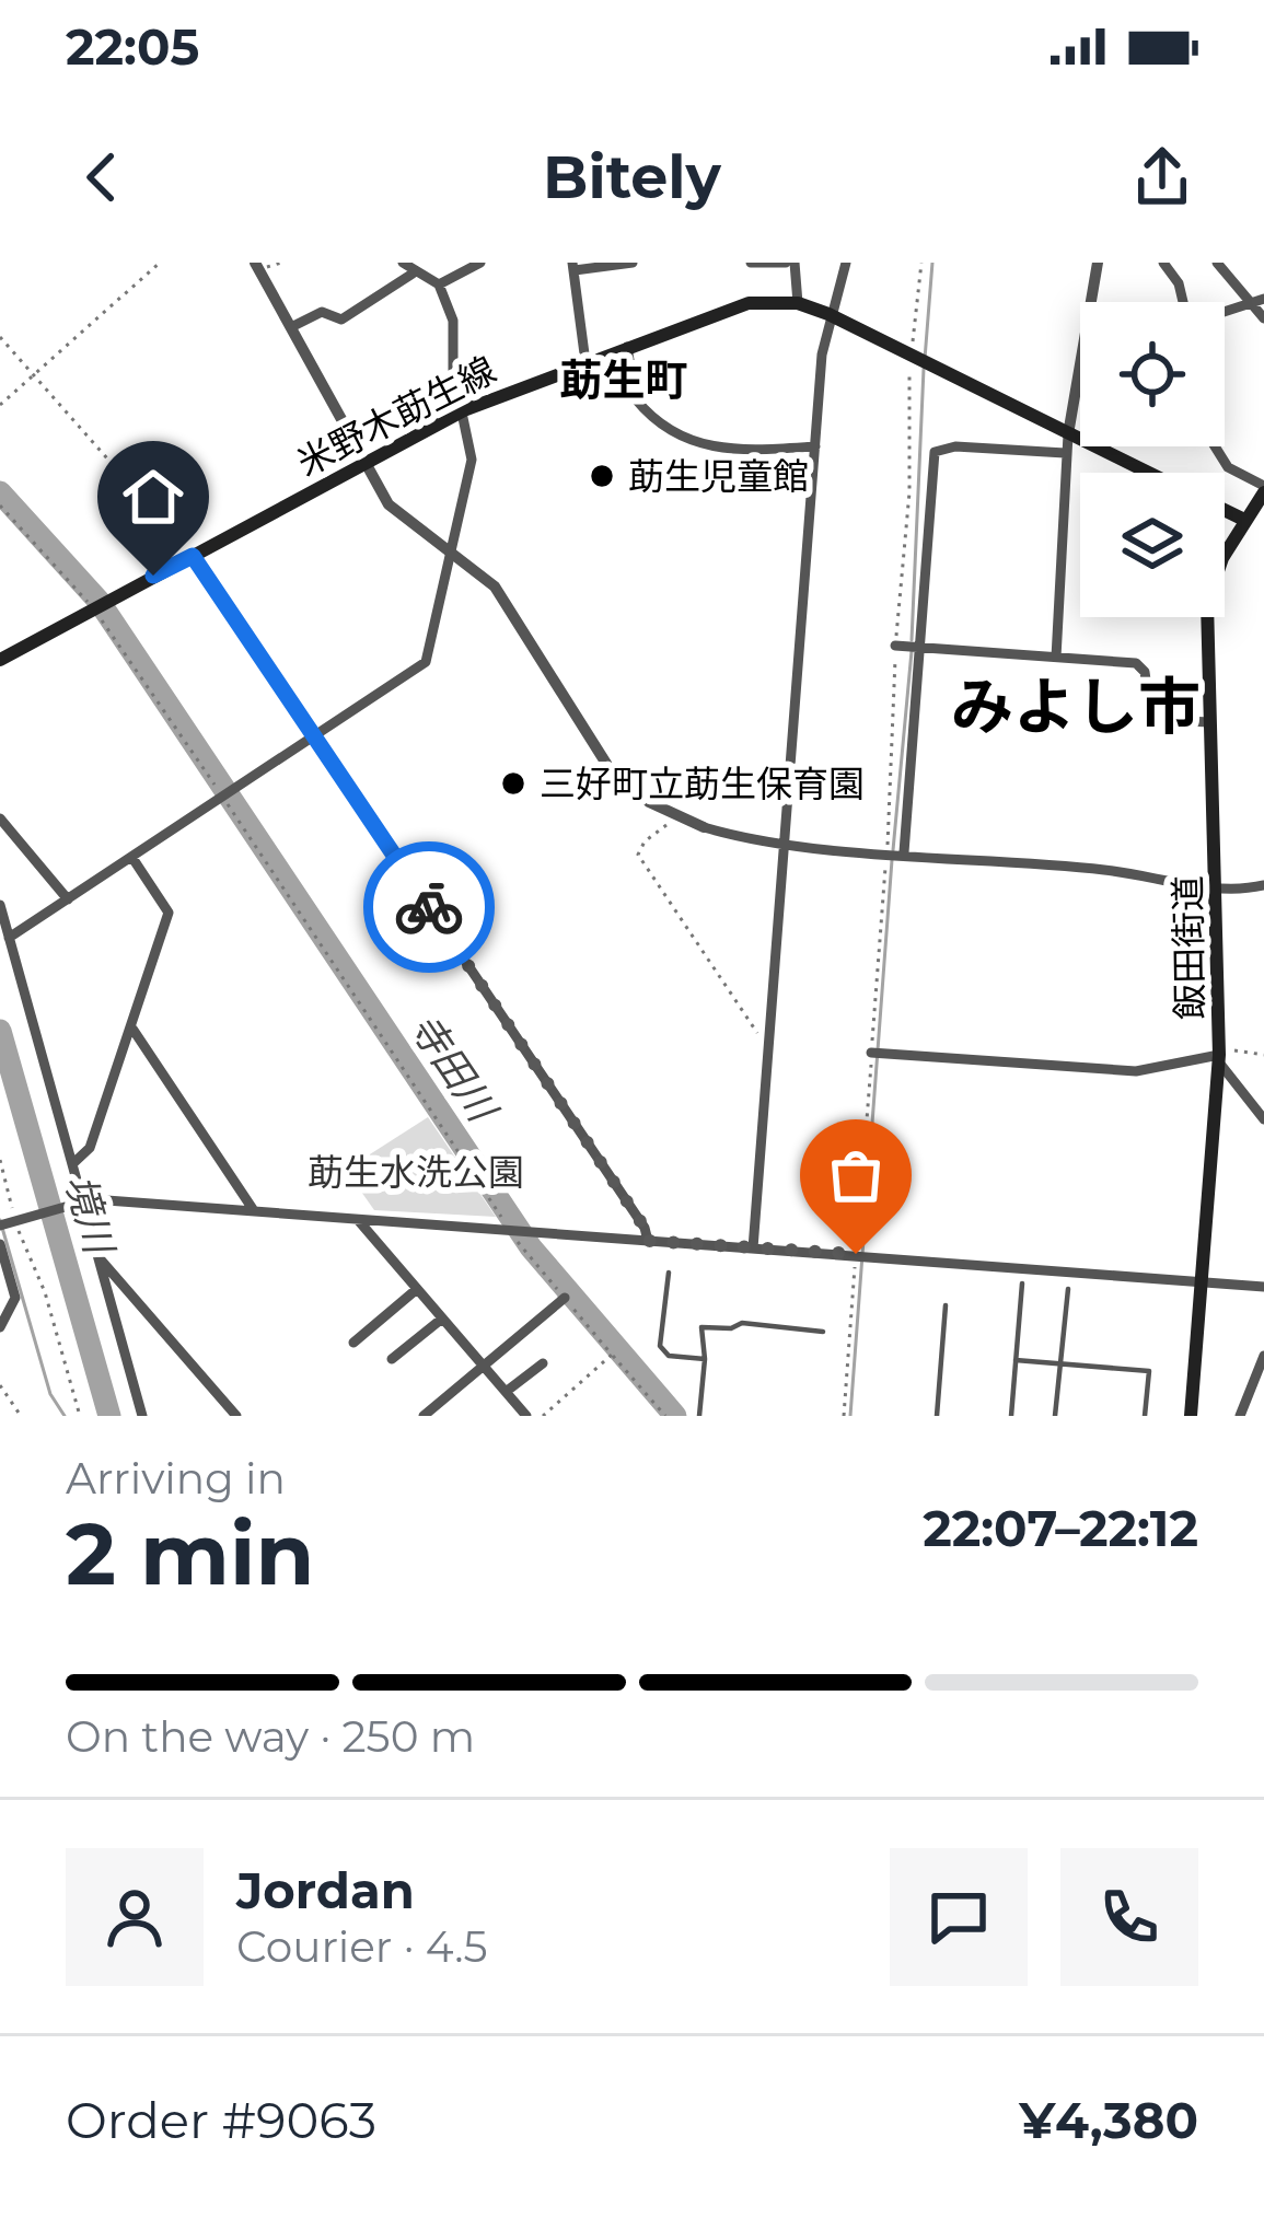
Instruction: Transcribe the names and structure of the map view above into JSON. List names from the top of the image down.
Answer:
{
  "streets": {
    "main road": ["米野木莇生線", "飯田街道"]
  },
  "crossings": [
    ["米野木莇生線", "飯田街道"]
  ],
  "districts": ["莇生町", "みよし市"],
  "water": ["寺田川", "境川"],
  "parks": ["莇生水洗公園"],
  "places": ["莇生児童館", "三好町立莇生保育園"],
  "page": {
    "status": "22:05",
    "header": "Bitely",
    "heading": ["2 min", "Arriving in", "22:07–22:12"],
    "panel": [
      "Jordan",
      "Courier · 4.5",
      "Order #9063",
      "¥4,380"
    ],
    "bar": "On the way · 250 m"
  }
}
